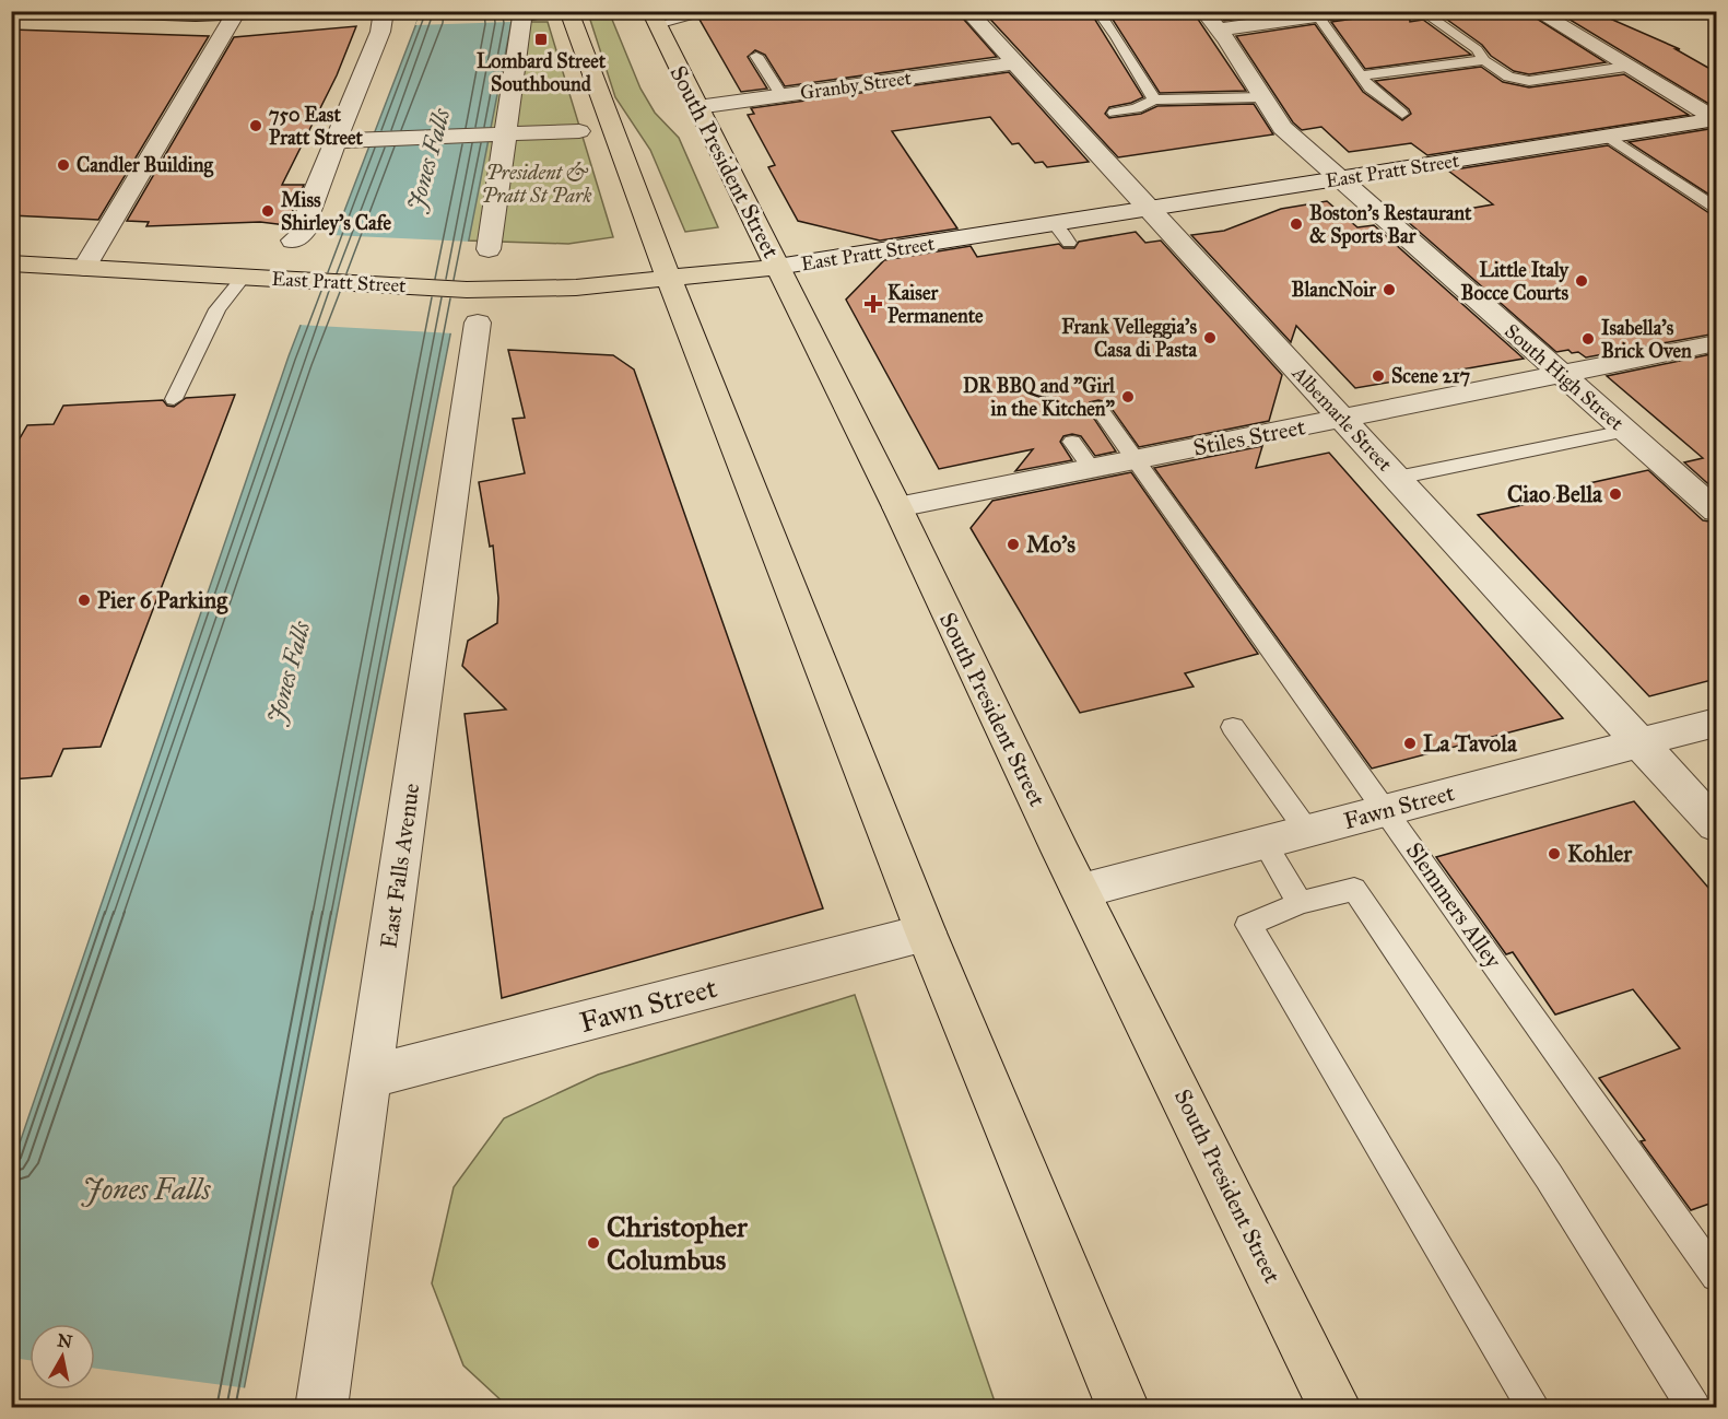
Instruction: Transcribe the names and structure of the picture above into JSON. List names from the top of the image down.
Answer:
{
  "streets": {
    "main road": ["South President Street", "East Pratt Street"],
    "street": [
      "Granby Street",
      "South High Street",
      "Albemarle Street",
      "Stiles Street",
      "Fawn Street",
      "East Falls Avenue"
    ],
    "lane": ["Slemmers Alley"]
  },
  "crossings": [
    ["Granby Street", "South President Street"],
    ["Granby Street", "Albemarle Street"],
    ["South President Street", "East Pratt Street"],
    ["South President Street", "Stiles Street"],
    ["South President Street", "Fawn Street"],
    ["East Pratt Street", "South High Street"],
    ["East Pratt Street", "Albemarle Street"],
    ["East Pratt Street", "East Falls Avenue"],
    ["South High Street", "Stiles Street"],
    ["Albemarle Street", "Stiles Street"],
    ["Albemarle Street", "Fawn Street"],
    ["Stiles Street", "Slemmers Alley"],
    ["Fawn Street", "East Falls Avenue"],
    ["Fawn Street", "Slemmers Alley"]
  ],
  "water": ["Jones Falls"],
  "parks": ["President & Pratt St Park"],
  "places": {
    "transit": ["Lombard Street Southbound"],
    "other": [
      "750 East Pratt Street",
      "Candler Building",
      "Miss Shirley's Cafe",
      "Boston’s Restaurant & Sports Bar",
      "Little Italy Bocce Courts",
      "BlancNoir",
      "Frank Velleggia's Casa di Pasta",
      "Isabella's Brick Oven",
      "Scene 217",
      "DR BBQ and \"Girl in the Kitchen\"",
      "Ciao Bella",
      "Mo's",
      "Pier 6 Parking",
      "La Tavola",
      "Kohler",
      "Christopher Columbus"
    ],
    "health": ["Kaiser Permanente"]
  },
  "north": "top"
}
